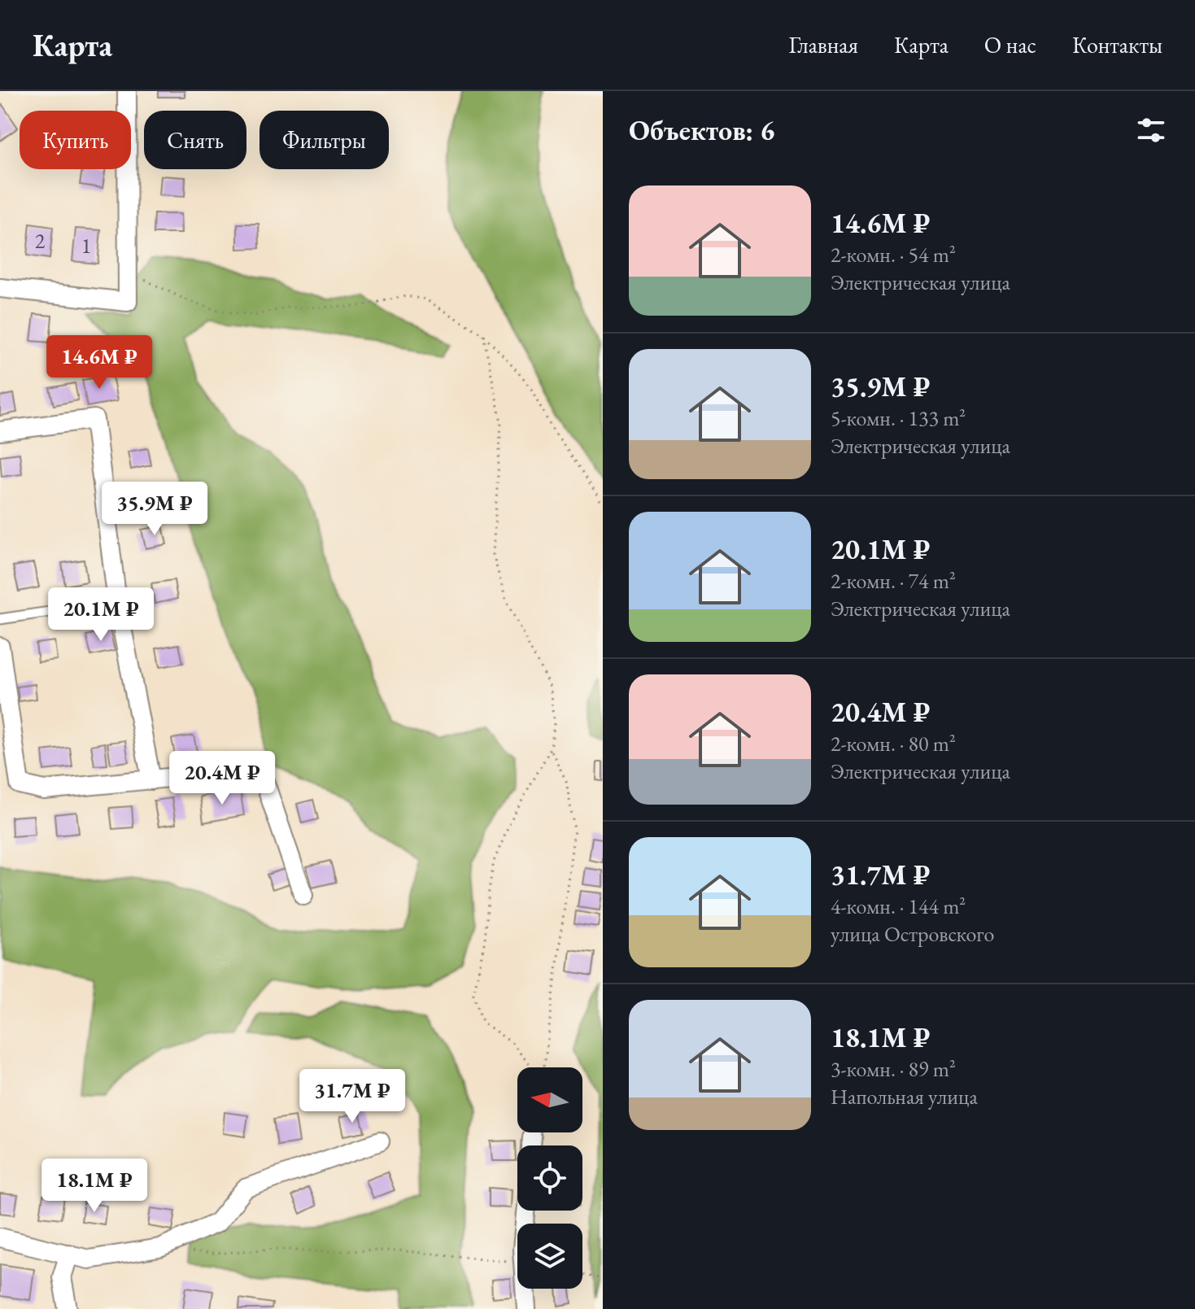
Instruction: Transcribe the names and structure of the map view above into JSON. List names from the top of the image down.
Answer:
{
  "house_numbers": ["2", "1"],
  "north": "left",
  "page": {
    "header": "Карта",
    "nav": [
      "Главная",
      "Карта",
      "О нас",
      "Контакты"
    ],
    "heading": "Объектов: 6",
    "chip": ["Купить", "Снять", "Фильтры"],
    "list": [
      {
        "name": "14.6M ₽",
        "note": "2-комн. · 54 m² · Электрическая улица"
      },
      {
        "name": "35.9M ₽",
        "note": "5-комн. · 133 m² · Электрическая улица"
      },
      {
        "name": "20.1M ₽",
        "note": "2-комн. · 74 m² · Электрическая улица"
      },
      {
        "name": "20.4M ₽",
        "note": "2-комн. · 80 m² · Электрическая улица"
      },
      {
        "name": "31.7M ₽",
        "note": "4-комн. · 144 m² · улица Островского"
      },
      {
        "name": "18.1M ₽",
        "note": "3-комн. · 89 m² · Напольная улица"
      }
    ],
    "price": [
      "14.6M ₽",
      "35.9M ₽",
      "20.1M ₽",
      "20.4M ₽",
      "31.7M ₽",
      "18.1M ₽"
    ]
  }
}
